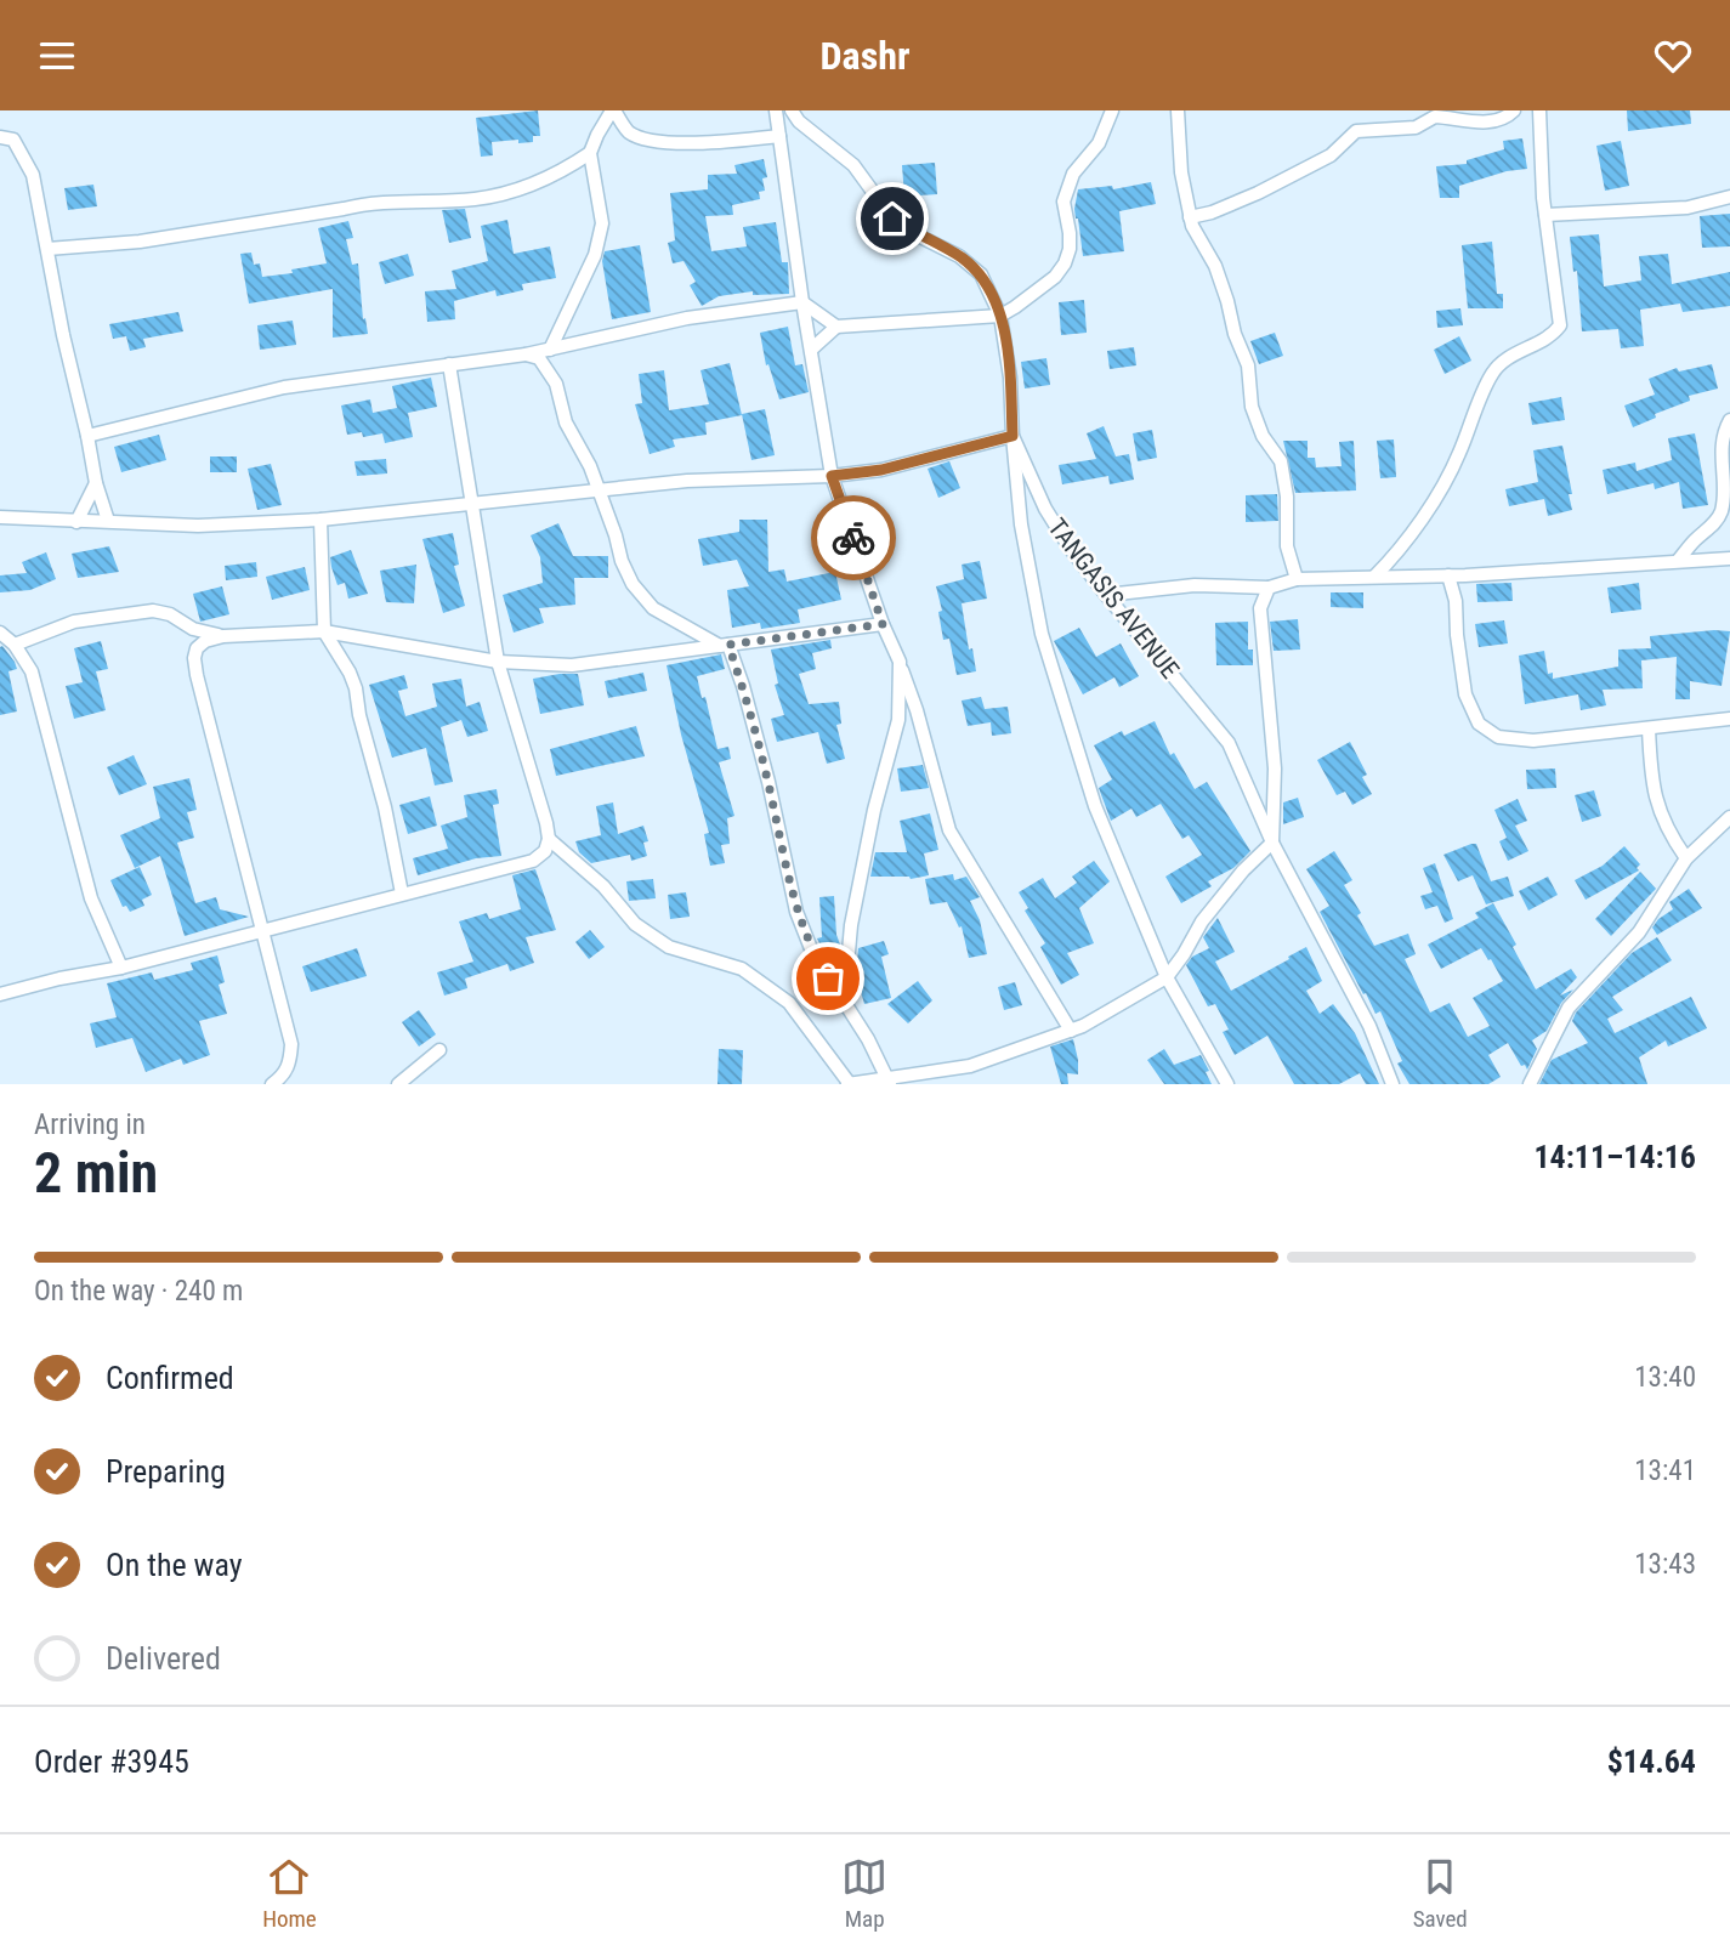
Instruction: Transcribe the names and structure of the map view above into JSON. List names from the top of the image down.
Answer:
{
  "streets": {
    "street": ["TANGASIS AVENUE"]
  },
  "page": {
    "header": "Dashr",
    "heading": ["2 min", "Arriving in", "14:11–14:16"],
    "panel": ["Order #3945", "$14.64"],
    "bar": "On the way · 240 m",
    "list": [
      ["Confirmed", "13:40"],
      ["Preparing", "13:41"],
      ["On the way", "13:43"],
      "Delivered"
    ],
    "tabs": ["Home", "Map", "Saved"]
  }
}
